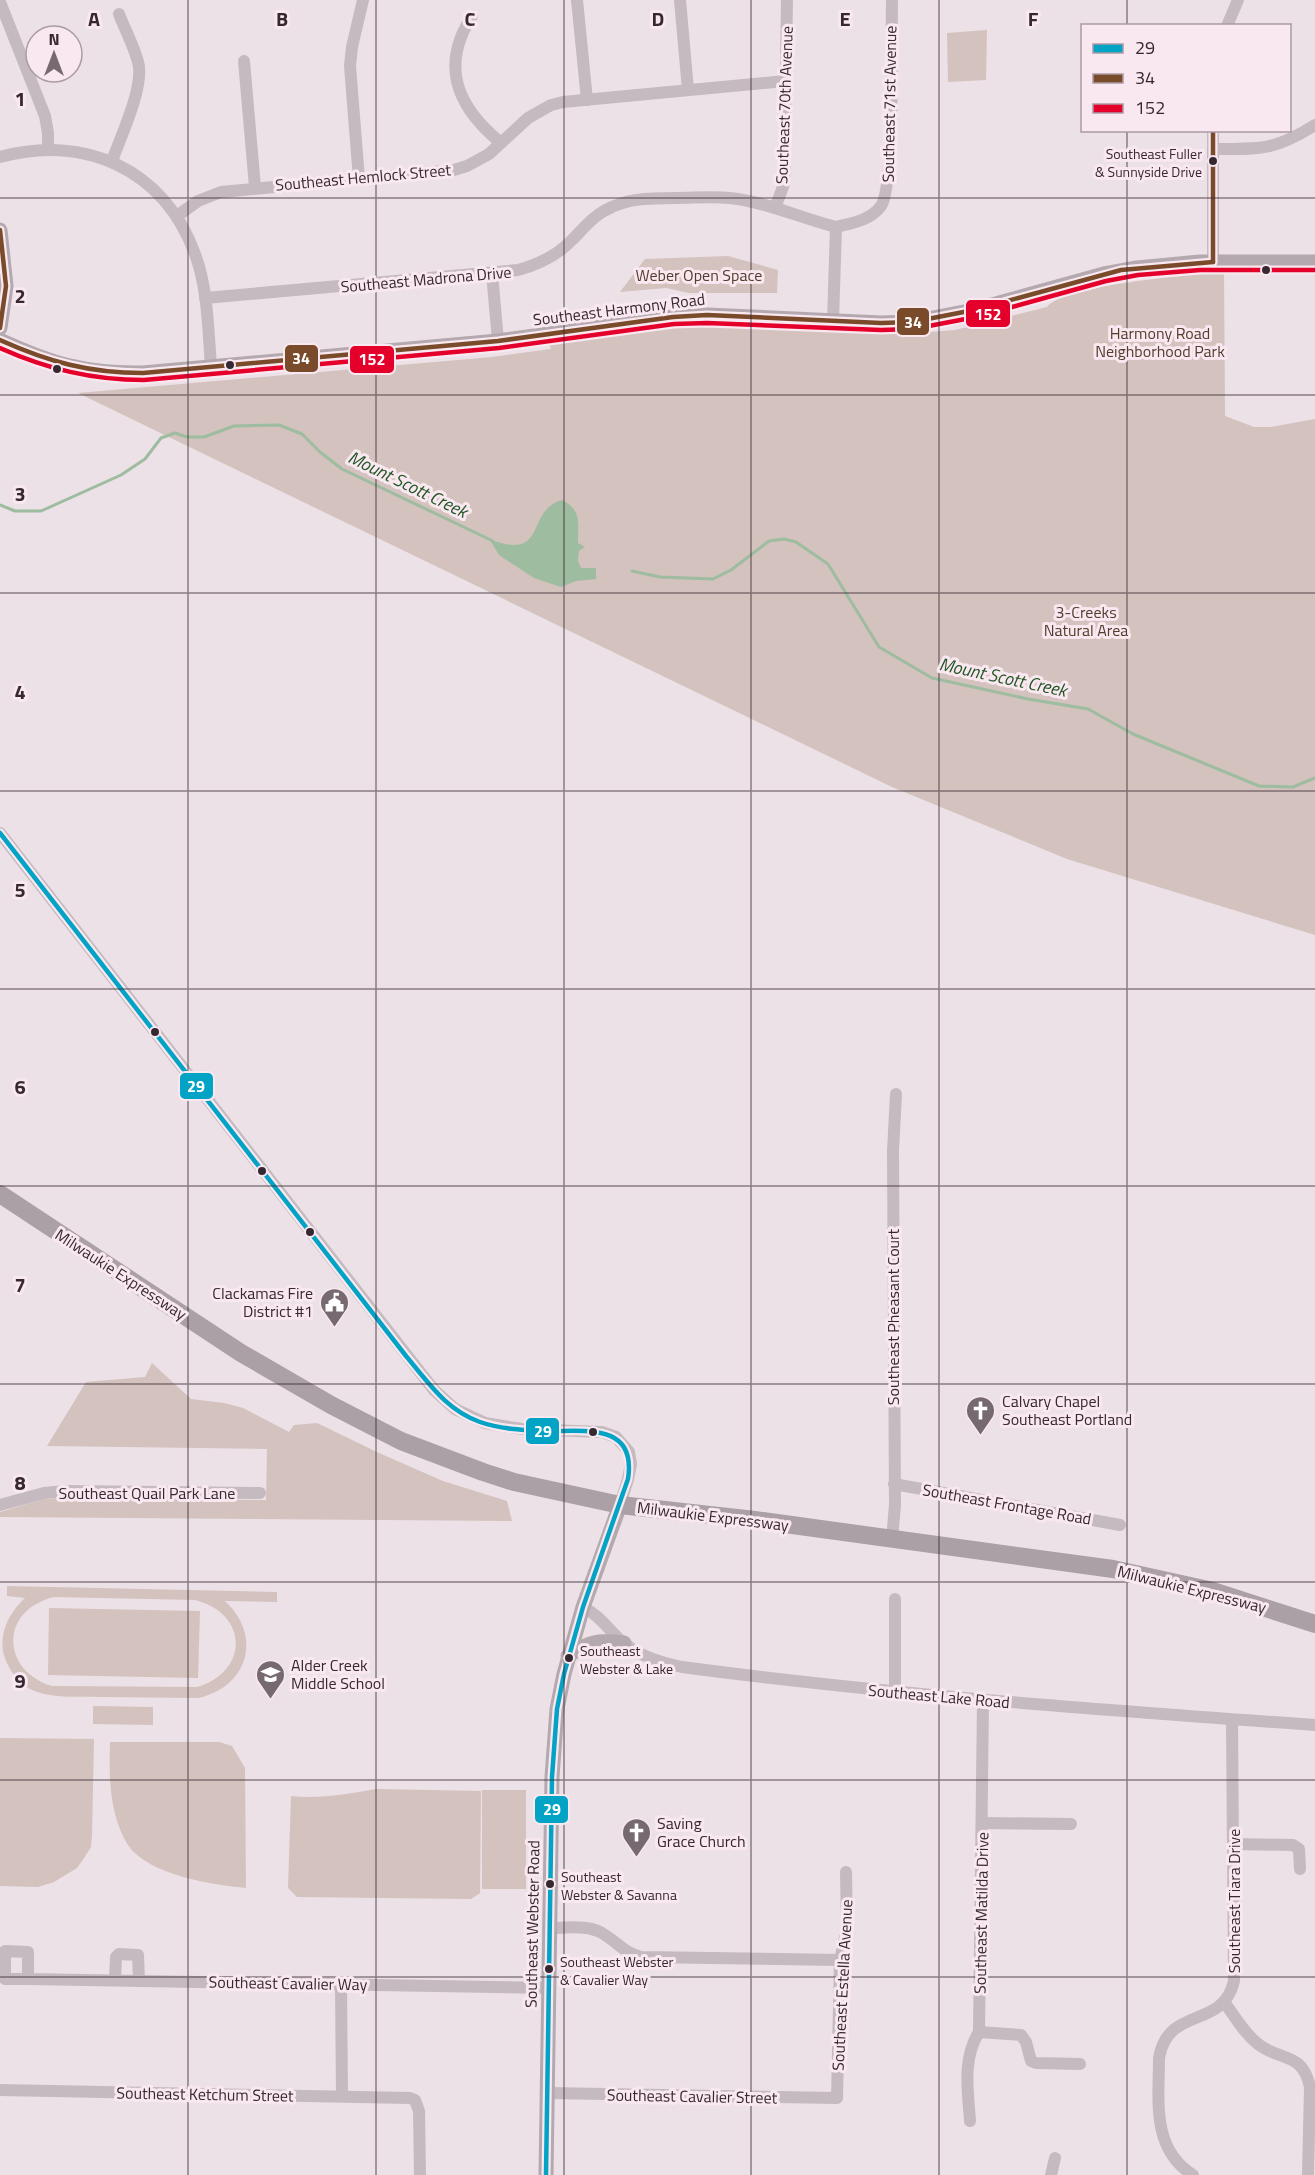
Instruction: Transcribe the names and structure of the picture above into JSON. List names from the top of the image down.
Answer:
{
  "streets": {
    "highway": ["Milwaukie Expressway"],
    "main road": ["Southeast Harmony Road", "Southeast Webster Road"],
    "street": [
      "Southeast 71st Avenue",
      "Southeast 70th Avenue",
      "Southeast Hemlock Street",
      "Southeast Madrona Drive",
      "Southeast Pheasant Court",
      "Southeast Quail Park Lane",
      "Southeast Frontage Road",
      "Southeast Lake Road",
      "Southeast Tiara Drive",
      "Southeast Matilda Drive",
      "Southeast Cavalier Way",
      "Southeast Estella Avenue",
      "Southeast Ketchum Street",
      "Southeast Cavalier Street"
    ]
  },
  "crossings": [
    ["Southeast 71st Avenue", "Southeast Madrona Drive"],
    ["Southeast 70th Avenue", "Southeast Hemlock Street"],
    ["Southeast 70th Avenue", "Southeast Madrona Drive"],
    ["Milwaukie Expressway", "Southeast Pheasant Court"],
    ["Milwaukie Expressway", "Southeast Webster Road"],
    ["Southeast Pheasant Court", "Southeast Frontage Road"],
    ["Southeast Lake Road", "Southeast Tiara Drive"],
    ["Southeast Lake Road", "Southeast Matilda Drive"],
    ["Southeast Lake Road", "Southeast Webster Road"],
    ["Southeast Webster Road", "Southeast Cavalier Way"],
    ["Southeast Webster Road", "Southeast Cavalier Street"],
    ["Southeast Estella Avenue", "Southeast Cavalier Street"]
  ],
  "water": ["Mount Scott Creek"],
  "parks": ["Weber Open Space", "Harmony Road Neighborhood Park", "3-Creeks Natural Area"],
  "places": {
    "other": [
      "Southeast Fuller & Sunnyside Drive",
      "Southeast Webster & Lake",
      "Southeast Webster & Savanna",
      "Southeast Webster & Cavalier Way"
    ],
    "public building": ["Clackamas Fire District #1"],
    "church": ["Calvary Chapel Southeast Portland", "Saving Grace Church"],
    "school or university": ["Alder Creek Middle School"]
  },
  "lines": ["transit line 34", "transit line 152", "transit line 29"],
  "legend": ["29", "34", "152"],
  "north": "top",
  "grid": {
    "columns": [
      "A",
      "B",
      "C",
      "D",
      "E",
      "F"
    ],
    "rows": [
      "1",
      "2",
      "3",
      "4",
      "5",
      "6",
      "7",
      "8",
      "9"
    ]
  }
}
